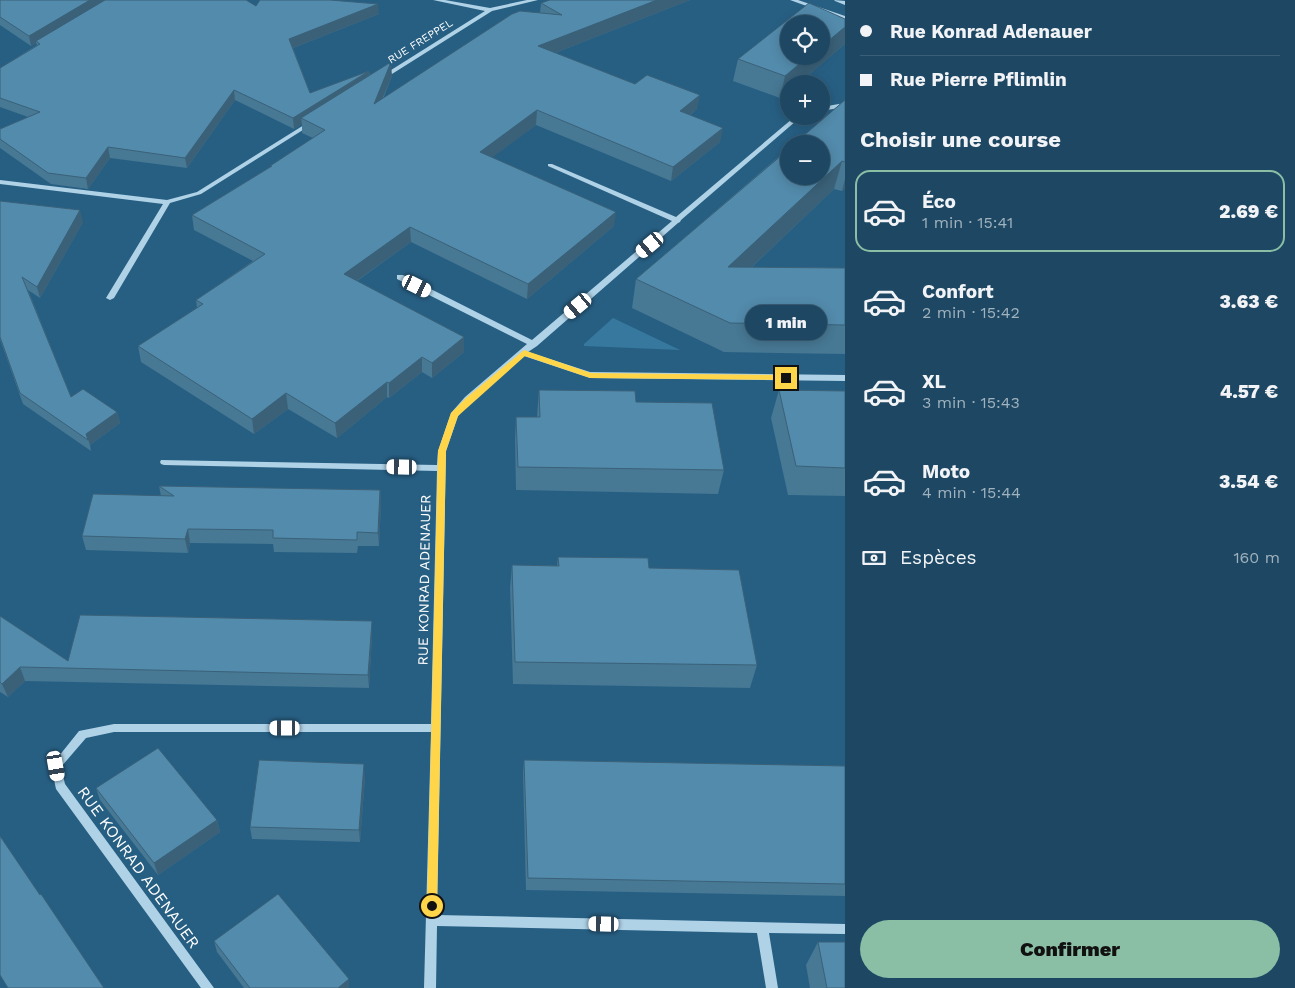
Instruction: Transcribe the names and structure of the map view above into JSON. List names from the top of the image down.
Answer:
{
  "streets": {
    "street": ["RUE FREPPEL", "RUE KONRAD ADENAUER"]
  },
  "page": {
    "banner": ["Rue Konrad Adenauer", "Rue Pierre Pflimlin"],
    "map_buttons": ["+", "−"],
    "heading": "Choisir une course",
    "list": [
      {
        "name": "Éco",
        "note": "1 min · 15:41",
        "value": "2.69 €"
      },
      {
        "name": "Confort",
        "note": "2 min · 15:42",
        "value": "3.63 €"
      },
      {
        "name": "XL",
        "note": "3 min · 15:43",
        "value": "4.57 €"
      },
      {
        "name": "Moto",
        "note": "4 min · 15:44",
        "value": "3.54 €"
      }
    ],
    "bubble": "1 min",
    "pay": ["Espèces", "160 m"],
    "buttons": "Confirmer"
  }
}
